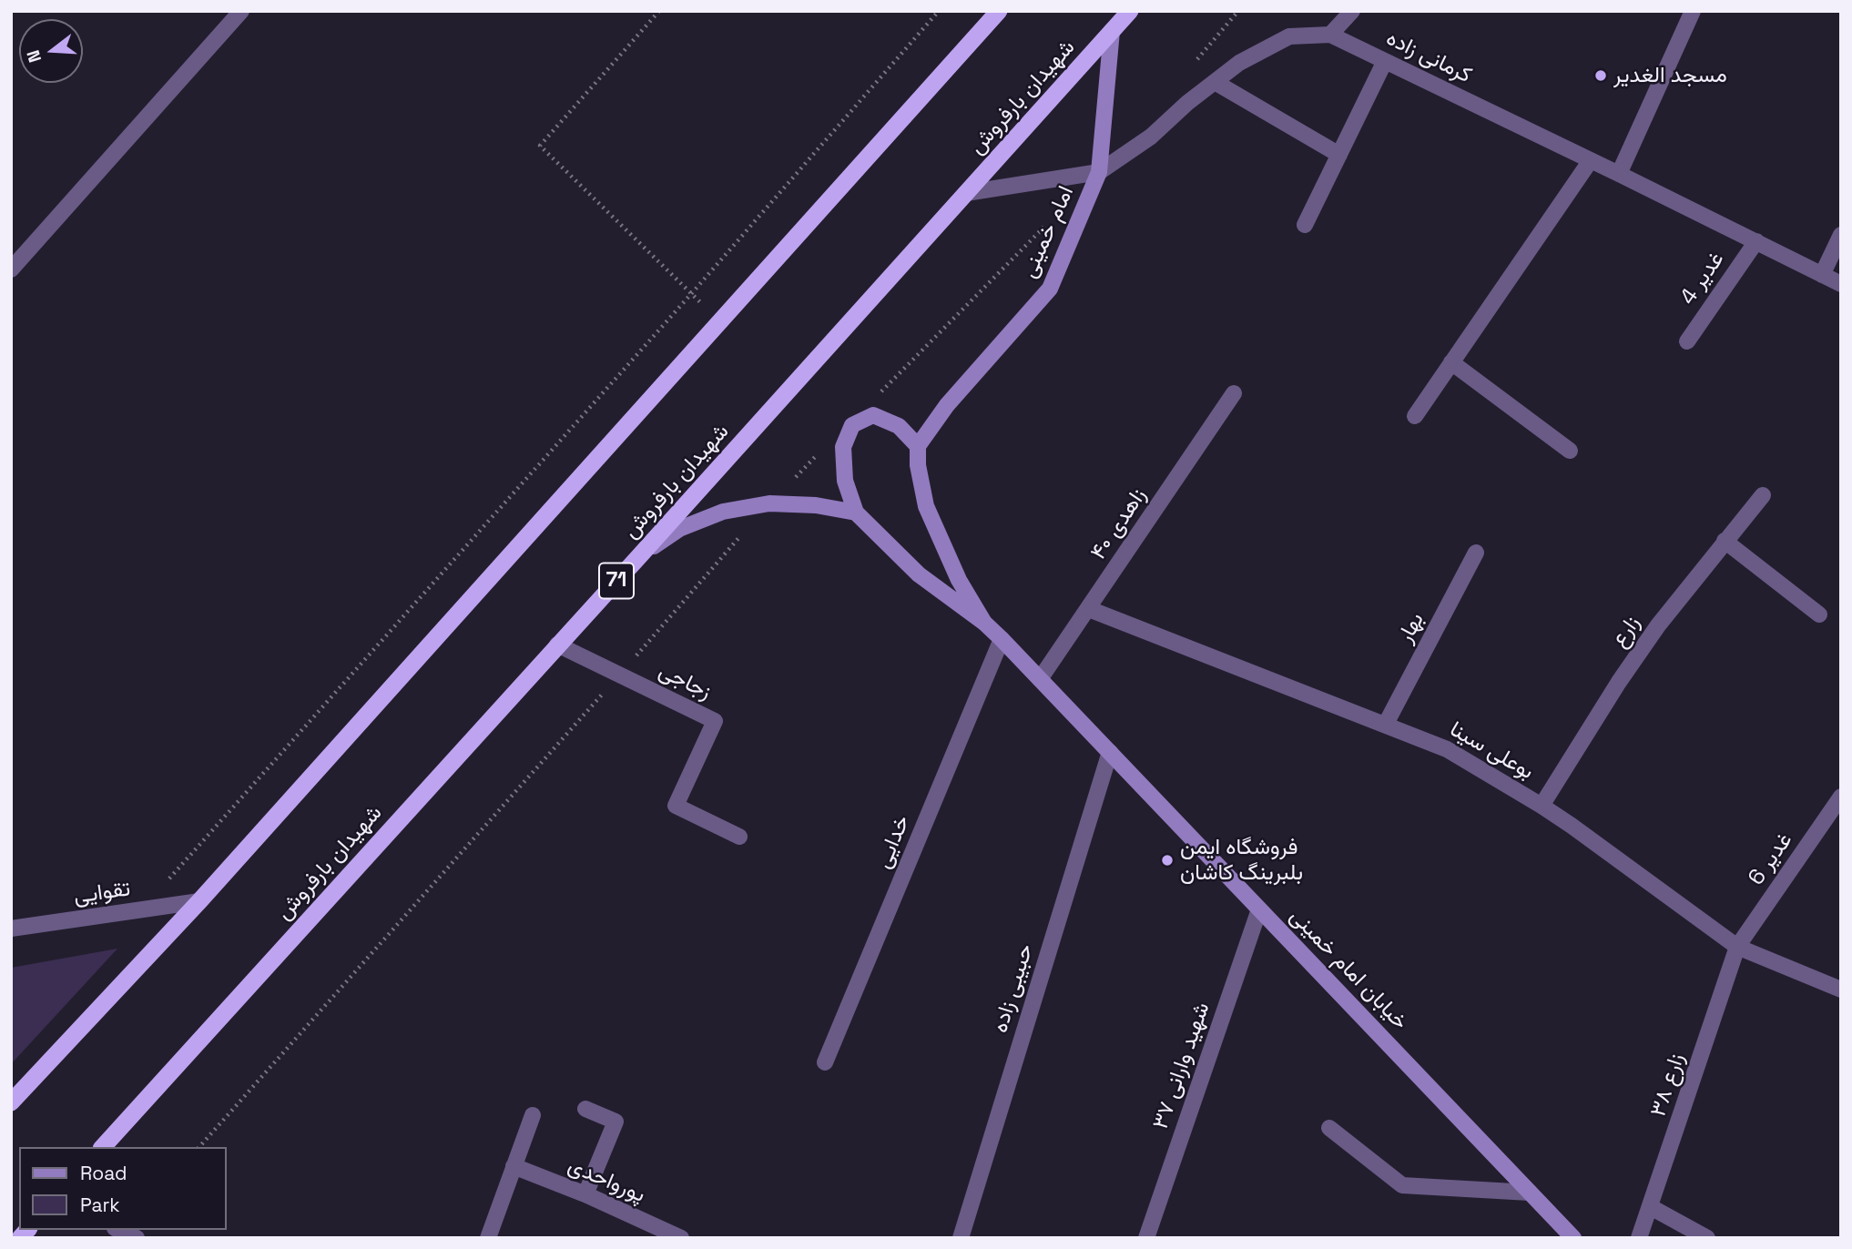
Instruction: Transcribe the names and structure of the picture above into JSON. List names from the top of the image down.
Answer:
{
  "streets": {
    "highway": ["شهیدان بارفروش", "71"],
    "main road": ["امام خمینی", "خیابان امام خمینی"],
    "street": [
      "کرمانی زاده",
      "غدیر 4",
      "زاهدی ۴۰",
      "بهار",
      "زارع",
      "زجاجی",
      "بوعلی سینا",
      "خدایی",
      "غدیر 6",
      "تقوایی",
      "حبیبی زاده",
      "شهید وارانی ۳۷",
      "زارع ۳۸",
      "پورواحدی"
    ]
  },
  "crossings": [
    ["کرمانی زاده", "شهیدان بارفروش"],
    ["کرمانی زاده", "امام خمینی"],
    ["کرمانی زاده", "غدیر 4"],
    ["شهیدان بارفروش", "امام خمینی"],
    ["شهیدان بارفروش", "زجاجی"],
    ["زاهدی ۴۰", "بوعلی سینا"],
    ["زاهدی ۴۰", "خیابان امام خمینی"],
    ["بهار", "بوعلی سینا"],
    ["زارع", "بوعلی سینا"],
    ["بوعلی سینا", "غدیر 6"],
    ["بوعلی سینا", "زارع ۳۸"],
    ["خدایی", "خیابان امام خمینی"],
    ["غدیر 6", "زارع ۳۸"],
    ["خیابان امام خمینی", "حبیبی زاده"],
    ["خیابان امام خمینی", "شهید وارانی ۳۷"]
  ],
  "places": ["مسجد الغدیر", "فروشگاه ایمن بلبرینگ کاشان"],
  "legend": ["Road", "Park"],
  "north": "left"
}
